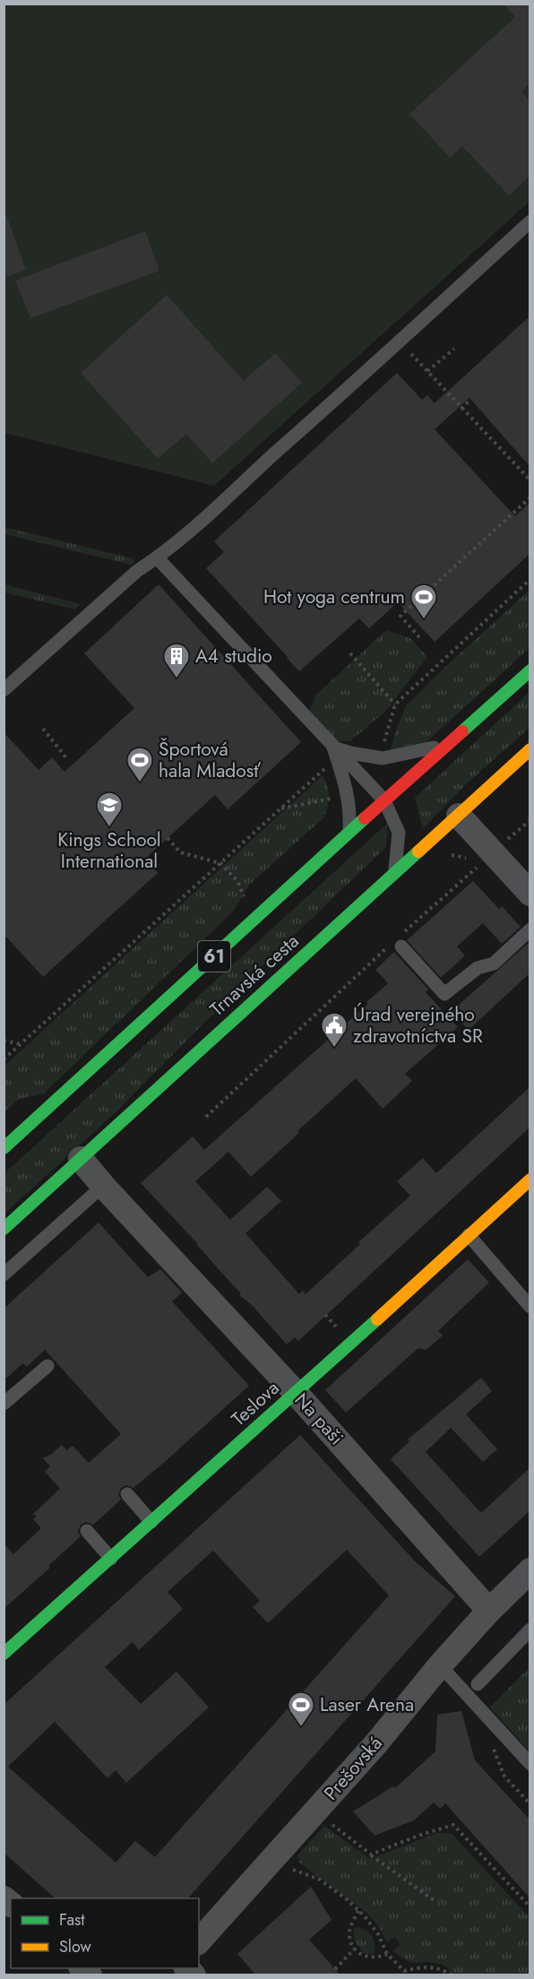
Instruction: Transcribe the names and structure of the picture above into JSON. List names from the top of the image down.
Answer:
{
  "streets": {
    "main road": ["61", "Trnavská cesta", "Teslova"],
    "street": ["Na paši", "Prešovská"]
  },
  "crossings": [
    ["Trnavská cesta", "Na paši"],
    ["Teslova", "Na paši"],
    ["Na paši", "Prešovská"]
  ],
  "places": {
    "sports": ["Hot yoga centrum", "Športová hala Mladosť", "Laser Arena"],
    "building": ["A4 studio"],
    "school or university": ["Kings School International"],
    "public building": ["Úrad verejného zdravotníctva SR"]
  },
  "legend": ["Fast", "Slow"]
}
